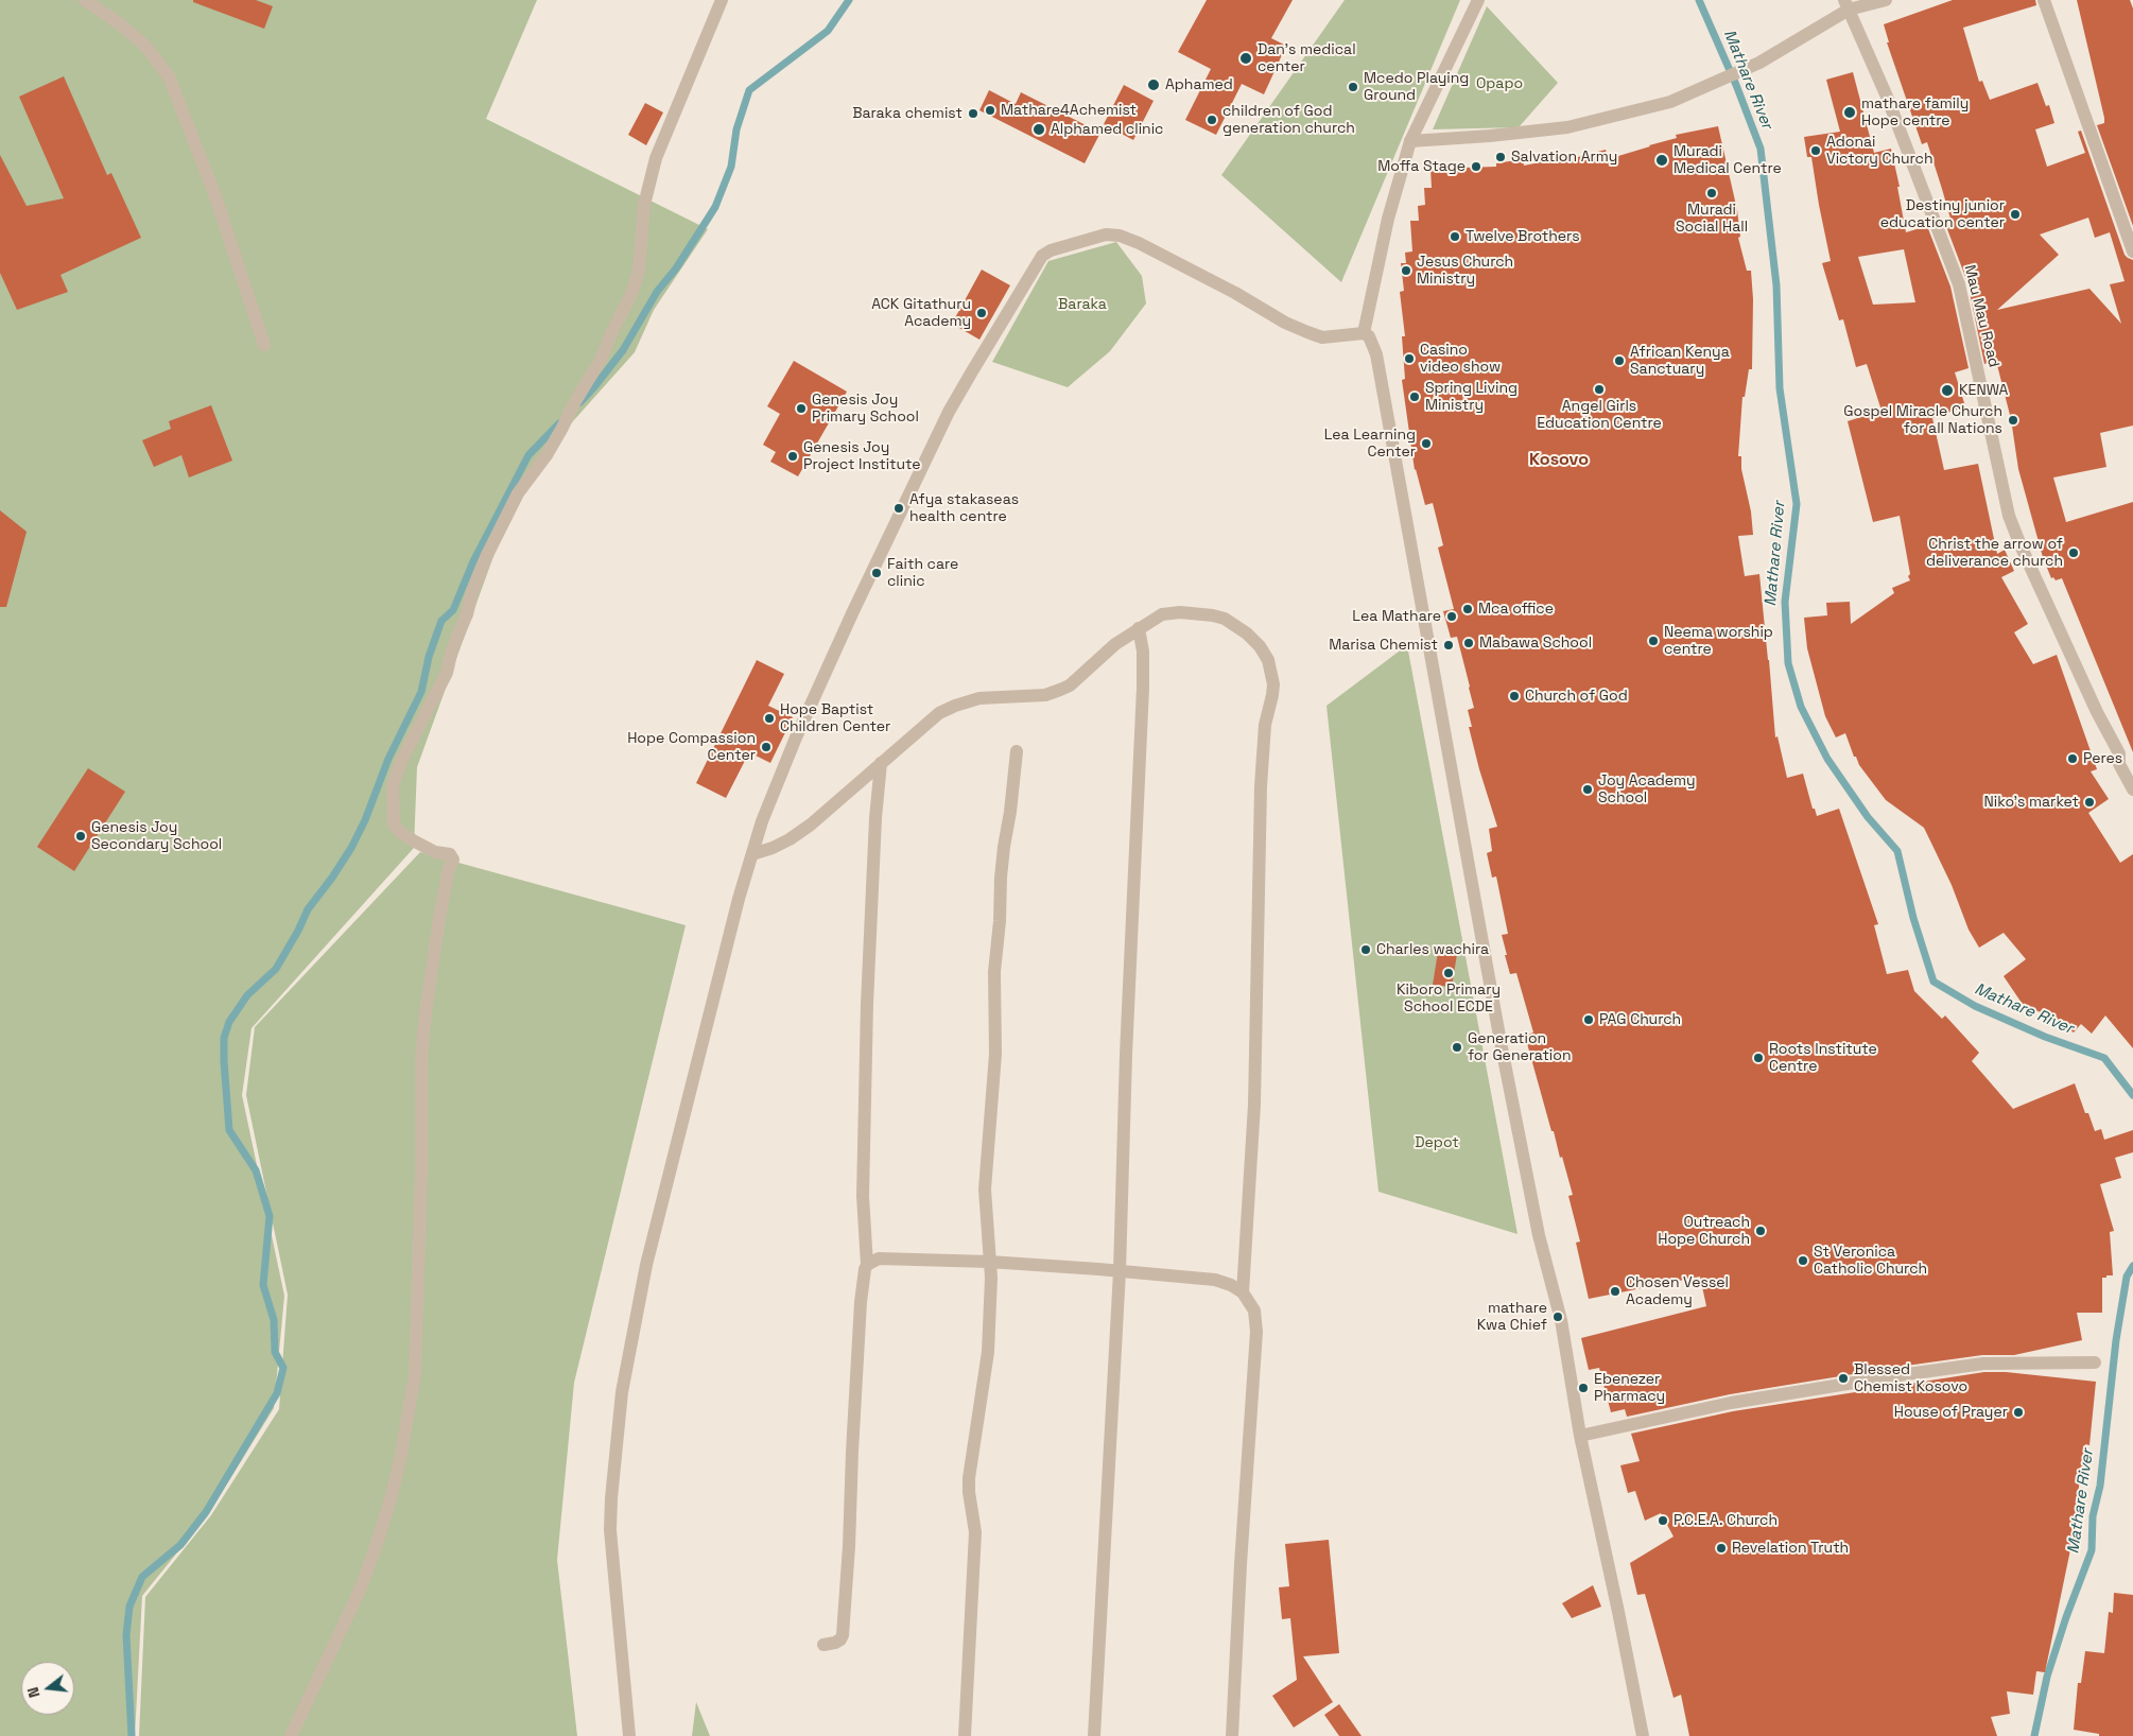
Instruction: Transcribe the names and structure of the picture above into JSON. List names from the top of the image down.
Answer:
{
  "streets": {
    "street": ["Mau Mau Road"]
  },
  "districts": ["Kosovo"],
  "water": ["Mathare River"],
  "parks": ["Opapo", "Baraka", "Depot"],
  "places": [
    "Dan's medical center",
    "Aphamed",
    "Mcedo Playing Ground",
    "Mathare4Achemist",
    "mathare family Hope centre",
    "Baraka chemist",
    "children of God generation church",
    "Alphamed clinic",
    "Adonai Victory Church",
    "Salvation Army",
    "Muradi Medical Centre",
    "Moffa Stage",
    "Muradi Social Hall",
    "Destiny junior education center",
    "Twelve Brothers",
    "Jesus Church Ministry",
    "ACK Gitathuru Academy",
    "Casino video show",
    "African Kenya Sanctuary",
    "Angel Girls Education Centre",
    "KENWA",
    "Spring Living Ministry",
    "Genesis Joy Primary School",
    "Gospel Miracle Church for all Nations",
    "Lea Learning Center",
    "Genesis Joy Project Institute",
    "Afya stakaseas health centre",
    "Christ the arrow of deliverance church",
    "Faith care clinic",
    "Mca office",
    "Lea Mathare",
    "Neema worship centre",
    "Mabawa School",
    "Marisa Chemist",
    "Church of God",
    "Hope Baptist Children Center",
    "Hope Compassion Center",
    "Peres",
    "Joy Academy School",
    "Niko's market",
    "Genesis Joy Secondary School",
    "Charles wachira",
    "Kiboro Primary School ECDE",
    "PAG Church",
    "Generation for Generation",
    "Roots Institute Centre",
    "Outreach Hope Church",
    "St Veronica Catholic Church",
    "Chosen Vessel Academy",
    "mathare Kwa Chief",
    "Blessed Chemist Kosovo",
    "Ebenezer Pharmacy",
    "House of Prayer",
    "P.C.E.A. Church",
    "Revelation Truth"
  ],
  "north": "left"
}
